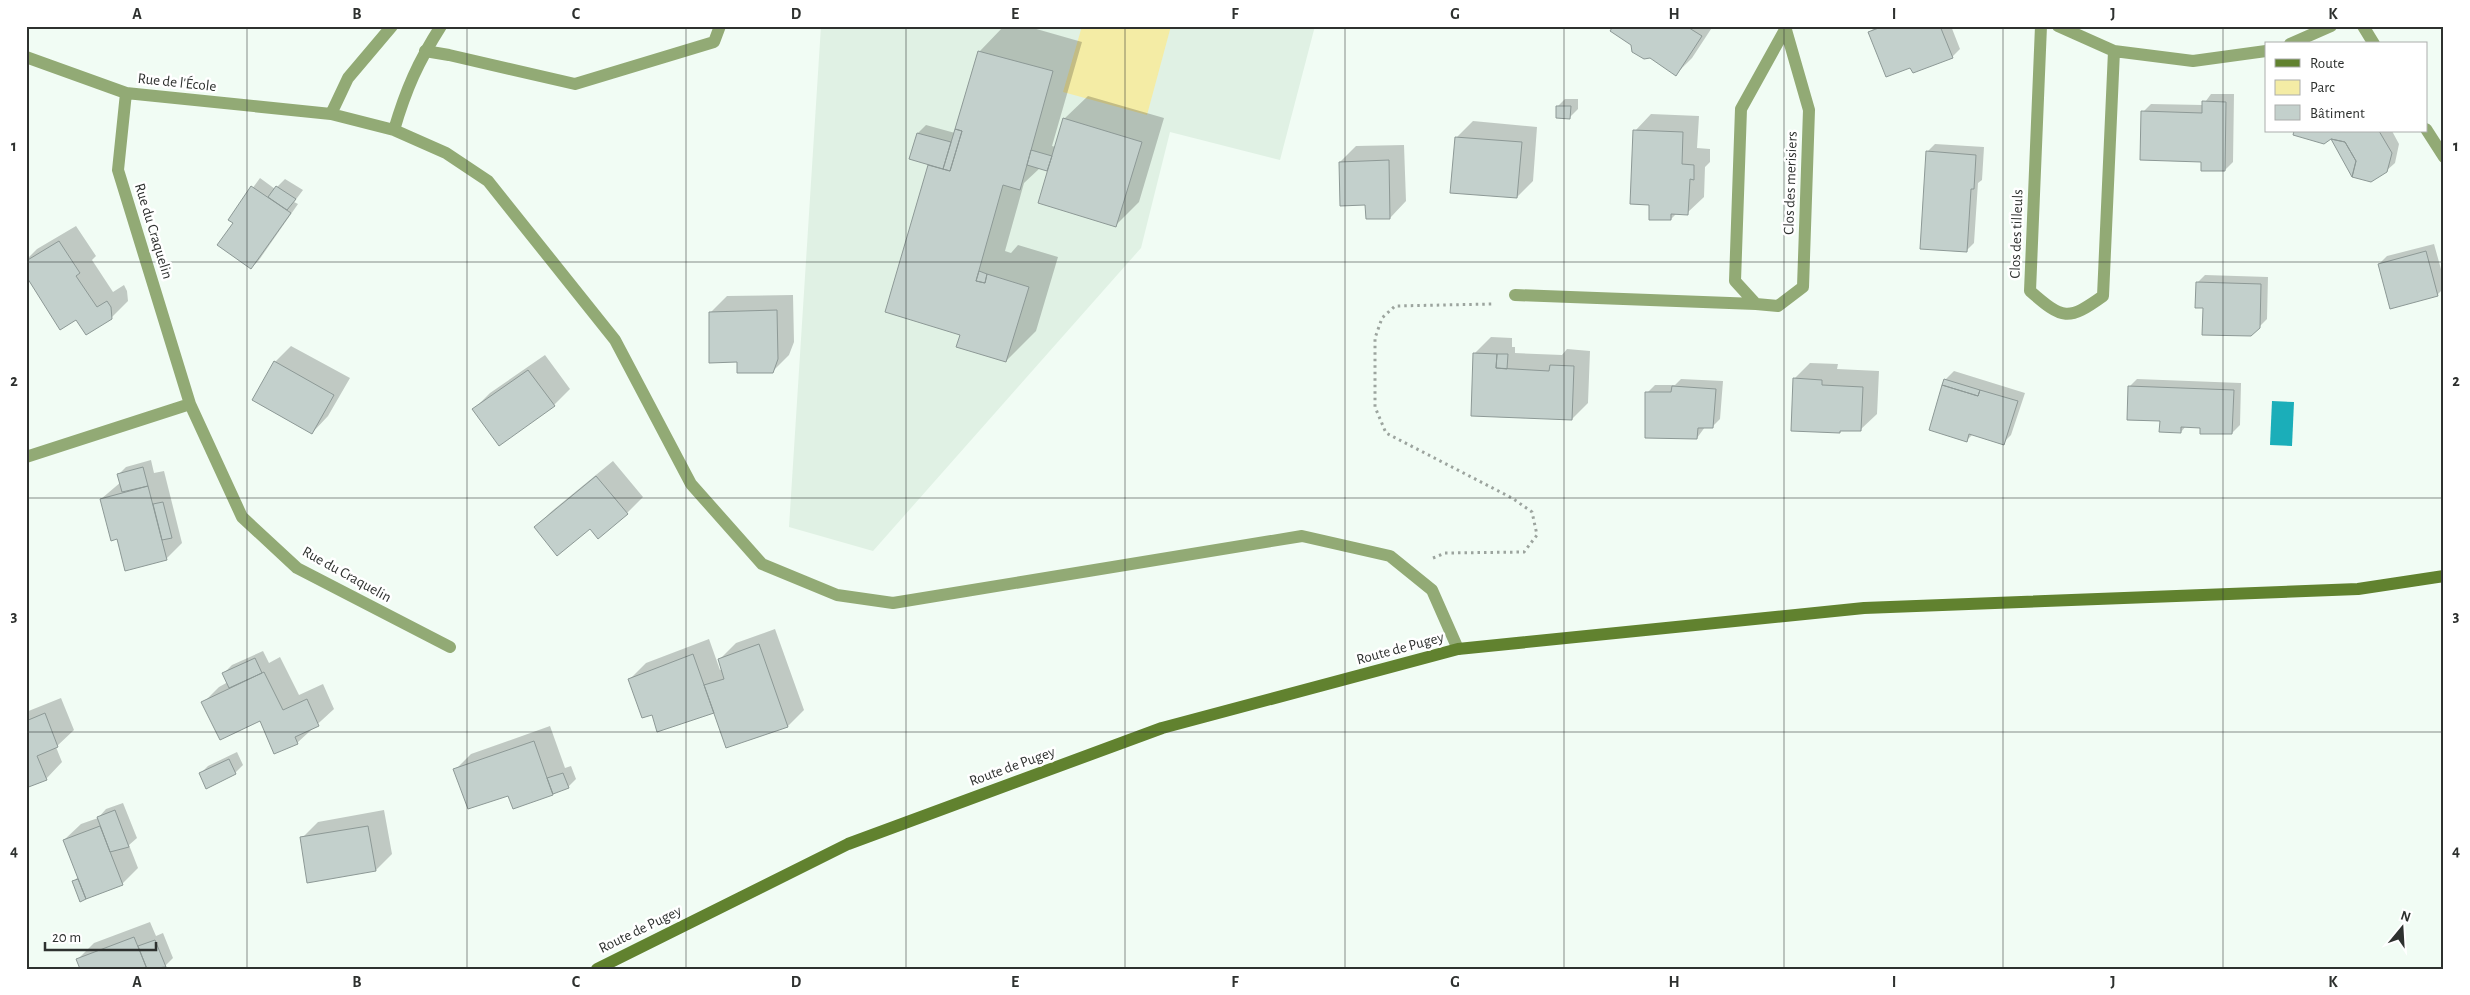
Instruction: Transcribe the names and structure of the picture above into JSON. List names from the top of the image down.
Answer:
{
  "streets": {
    "main road": ["Route de Pugey"],
    "street": [
      "Rue de l'École",
      "Clos des merisiers",
      "Rue du Craquelin",
      "Clos des tilleuls"
    ]
  },
  "crossings": [
    ["Rue de l'École", "Rue du Craquelin"],
    ["Rue de l'École", "Route de Pugey"]
  ],
  "legend": ["Route", "Parc", "Bâtiment"],
  "scale_bar": "20 m",
  "north": "top",
  "grid": {
    "columns": [
      "A",
      "B",
      "C",
      "D",
      "E",
      "F",
      "G",
      "H",
      "I",
      "J",
      "K"
    ],
    "rows": [
      "1",
      "2",
      "3",
      "4"
    ]
  }
}
